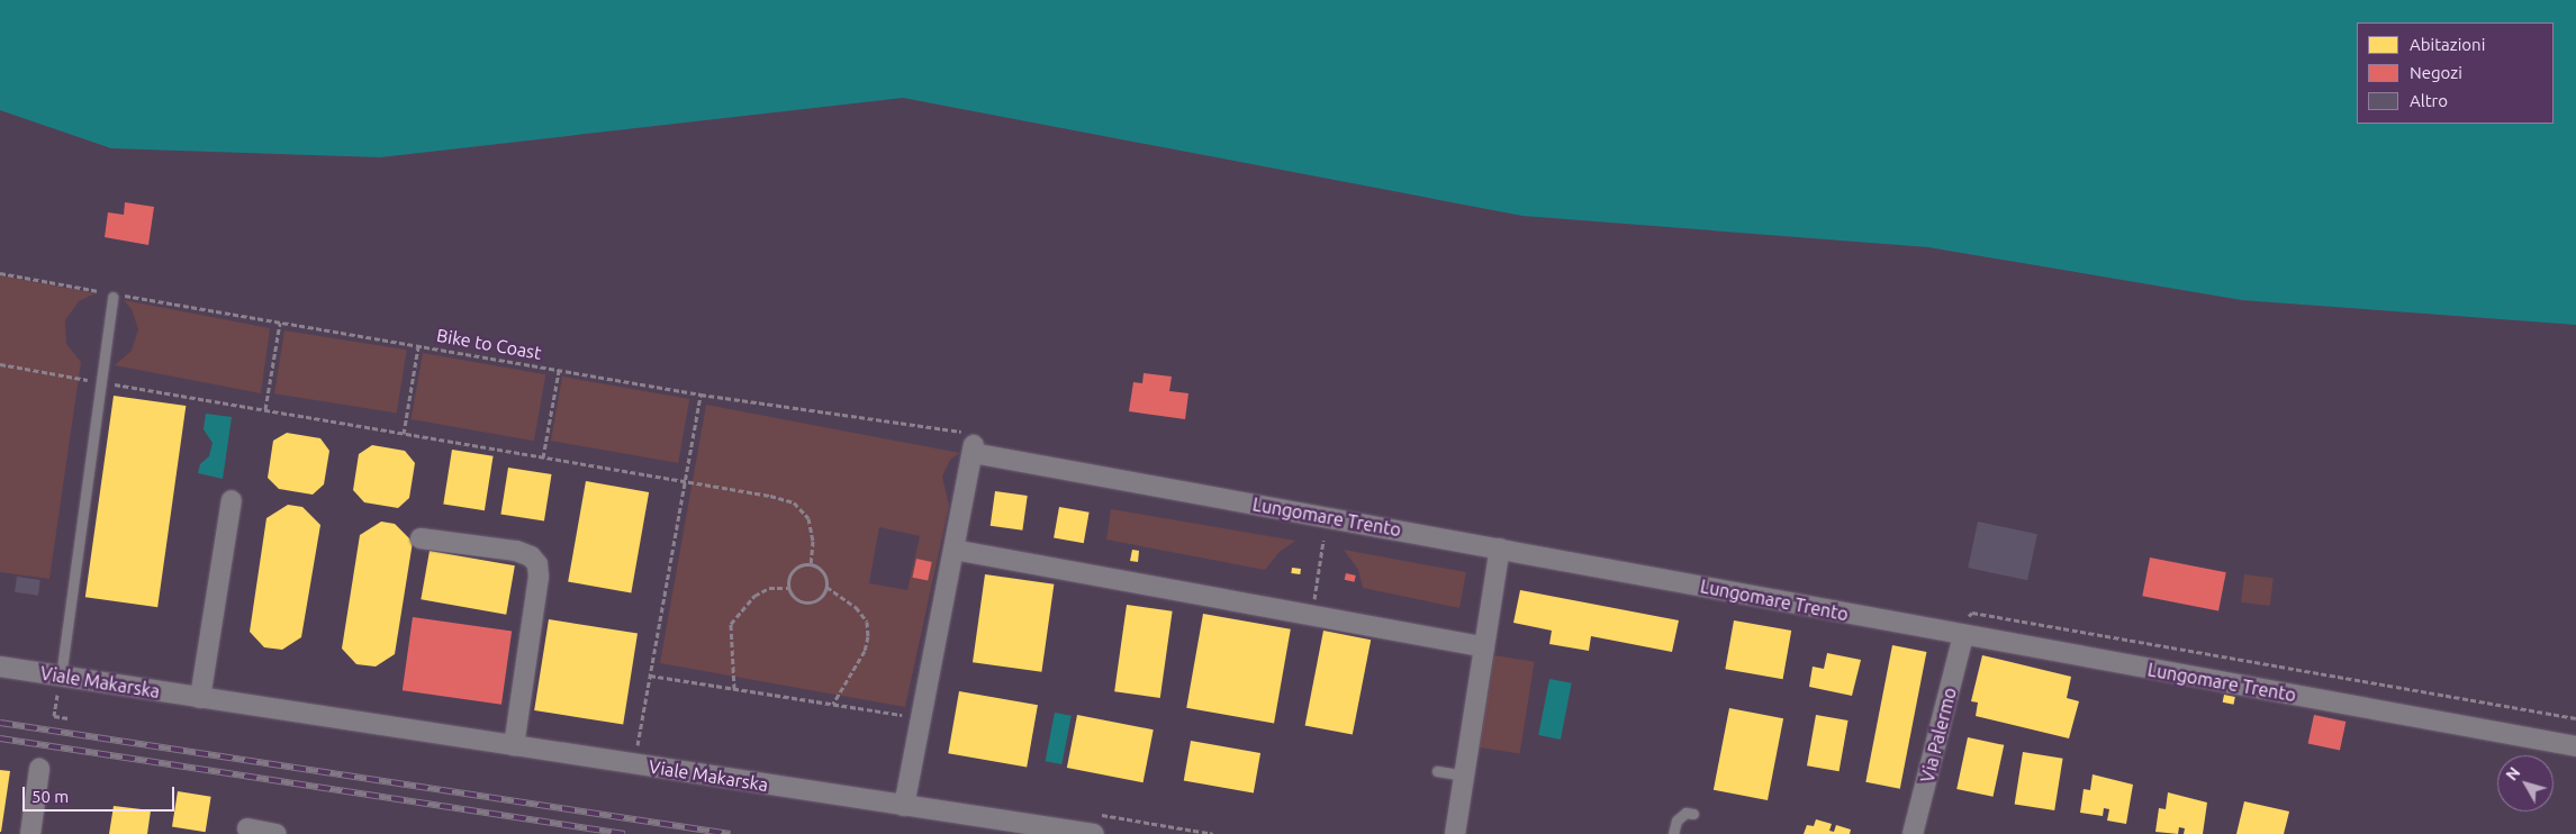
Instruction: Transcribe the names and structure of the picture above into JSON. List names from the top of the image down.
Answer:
{
  "streets": {
    "street": ["Lungomare Trento", "Viale Makarska", "Via Palermo"],
    "path": ["Bike to Coast"]
  },
  "crossings": [
    ["Bike to Coast", "Lungomare Trento"],
    ["Lungomare Trento", "Via Palermo"]
  ],
  "legend": ["Abitazioni", "Negozi", "Altro"],
  "scale_bar": "50 m",
  "north": "top left"
}
